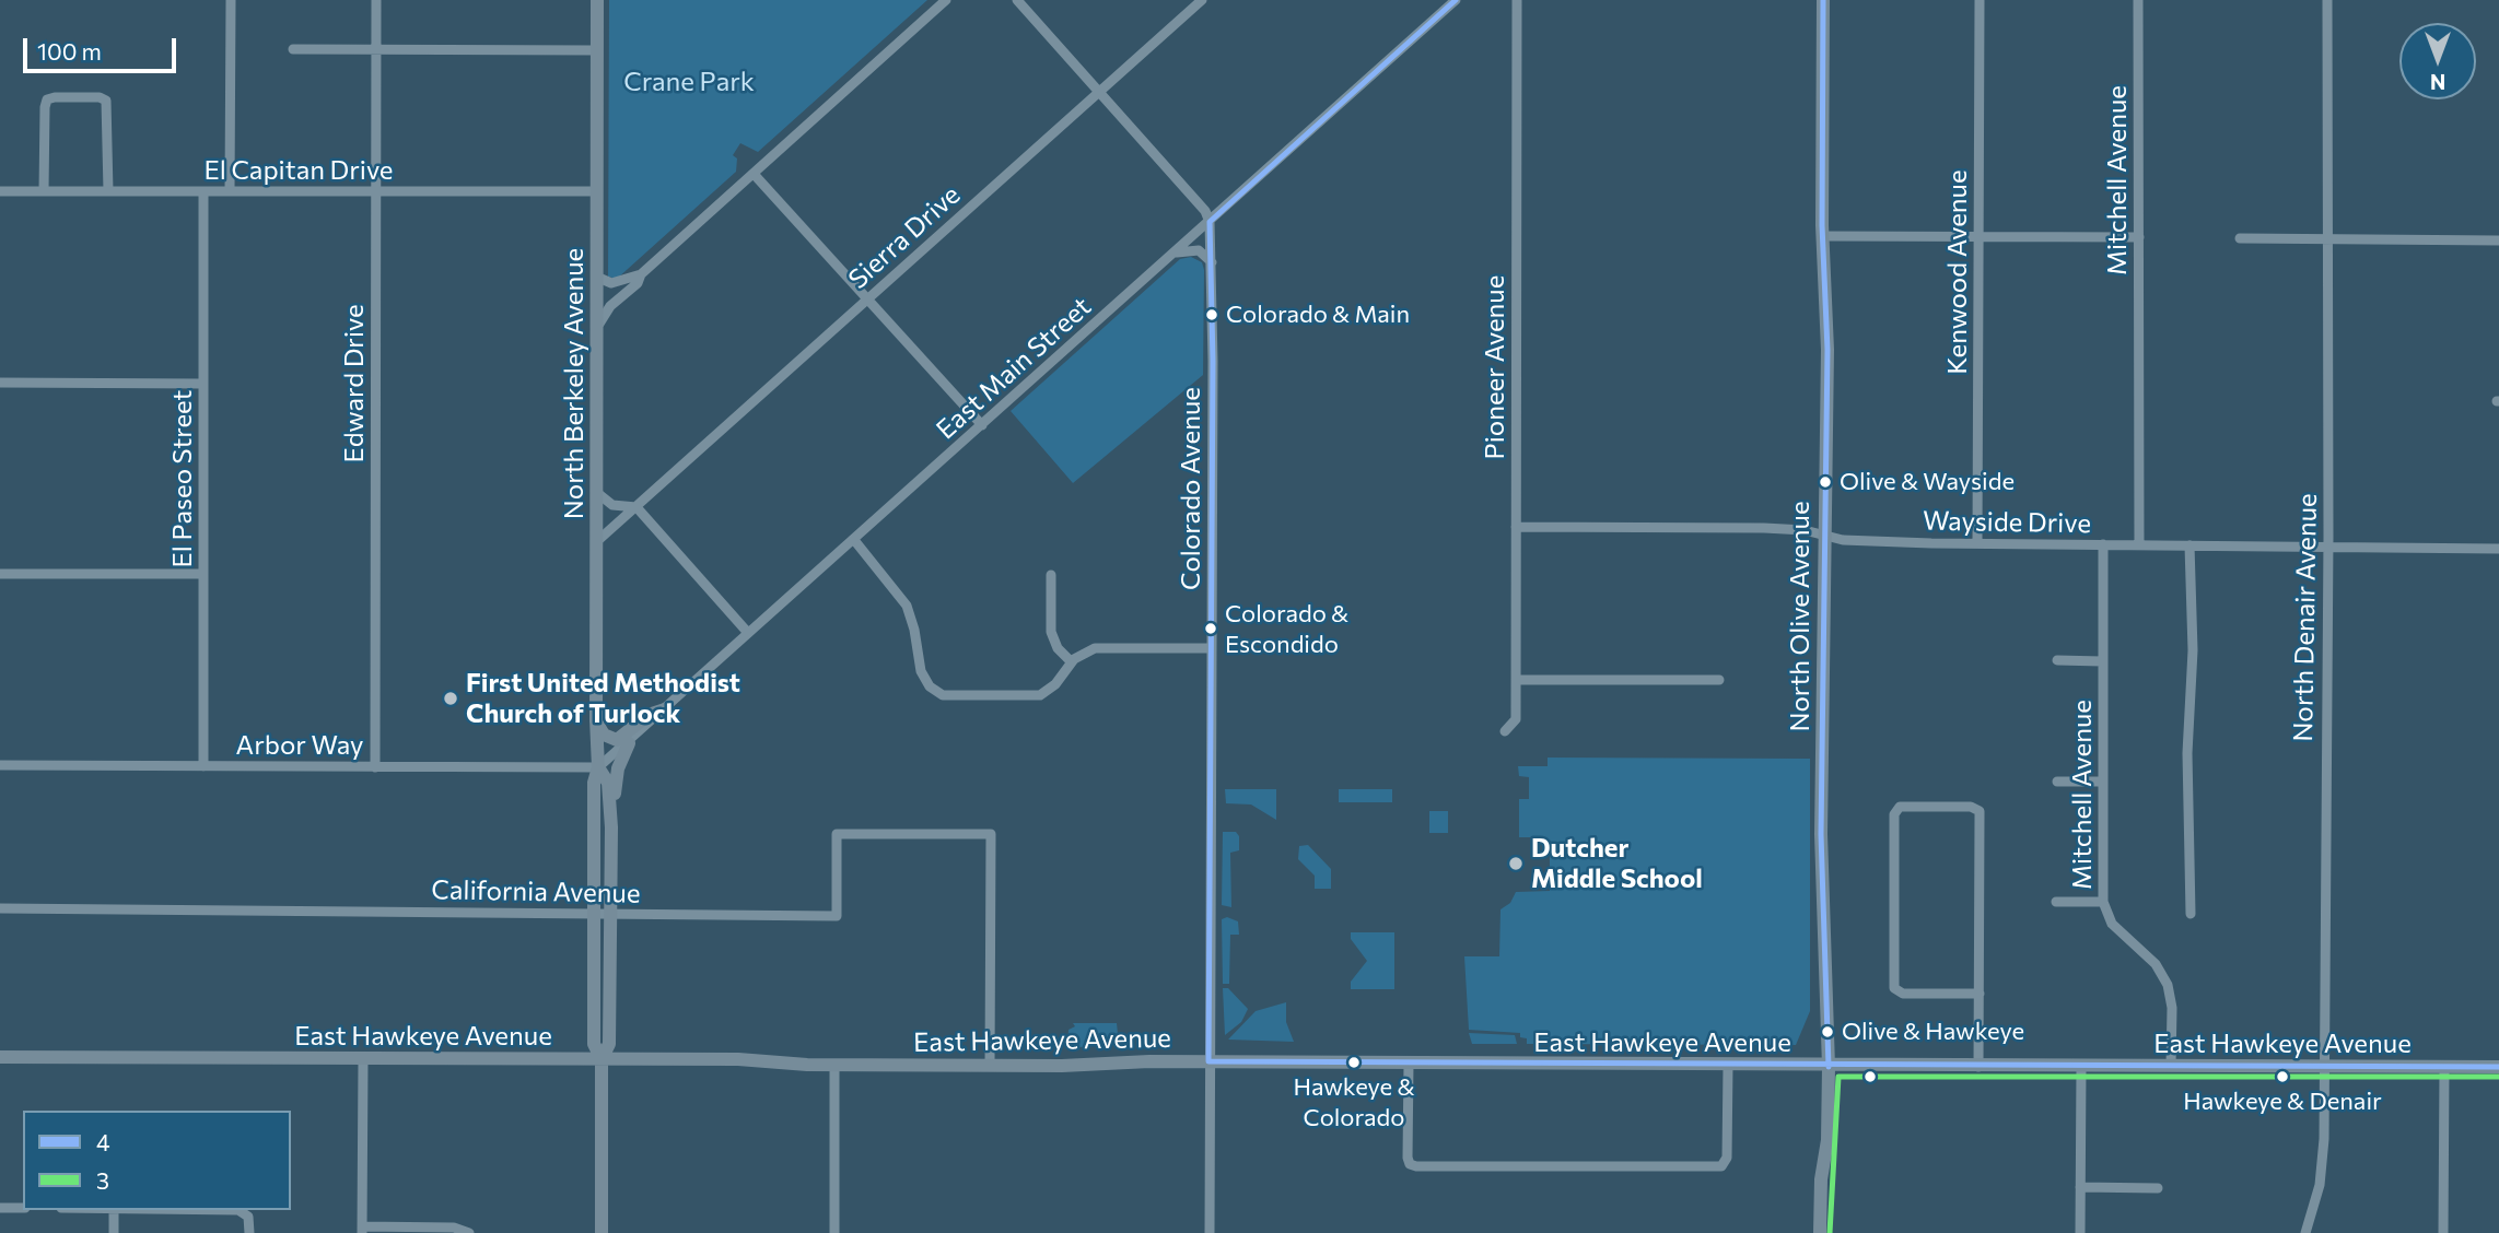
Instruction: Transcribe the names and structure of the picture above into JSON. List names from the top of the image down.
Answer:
{
  "streets": {
    "street": [
      "El Capitan Drive",
      "Mitchell Avenue",
      "Sierra Drive",
      "Kenwood Avenue",
      "Pioneer Avenue",
      "East Main Street",
      "Edward Drive",
      "North Berkeley Avenue",
      "El Paseo Street",
      "Colorado Avenue",
      "Wayside Drive",
      "North Olive Avenue",
      "North Denair Avenue",
      "Arbor Way",
      "California Avenue",
      "East Hawkeye Avenue"
    ]
  },
  "crossings": [
    ["El Capitan Drive", "Edward Drive"],
    ["El Capitan Drive", "North Berkeley Avenue"],
    ["El Capitan Drive", "El Paseo Street"],
    ["Mitchell Avenue", "Wayside Drive"],
    ["Mitchell Avenue", "East Hawkeye Avenue"],
    ["Sierra Drive", "North Berkeley Avenue"],
    ["Kenwood Avenue", "Wayside Drive"],
    ["Pioneer Avenue", "Wayside Drive"],
    ["East Main Street", "North Berkeley Avenue"],
    ["East Main Street", "Colorado Avenue"],
    ["East Main Street", "Arbor Way"],
    ["Edward Drive", "Arbor Way"],
    ["North Berkeley Avenue", "Arbor Way"],
    ["North Berkeley Avenue", "California Avenue"],
    ["North Berkeley Avenue", "East Hawkeye Avenue"],
    ["El Paseo Street", "Arbor Way"],
    ["Colorado Avenue", "East Hawkeye Avenue"],
    ["Wayside Drive", "North Olive Avenue"],
    ["Wayside Drive", "North Denair Avenue"],
    ["North Olive Avenue", "East Hawkeye Avenue"],
    ["North Denair Avenue", "East Hawkeye Avenue"],
    ["California Avenue", "East Hawkeye Avenue"]
  ],
  "parks": ["Crane Park"],
  "places": [
    "Colorado & Main",
    "Olive & Wayside",
    "Colorado & Escondido",
    "First United Methodist Church of Turlock",
    "Dutcher Middle School",
    "Olive & Hawkeye",
    "Hawkeye & Colorado",
    "Hawkeye & Denair"
  ],
  "lines": ["transit line 4", "transit line 3"],
  "legend": ["4", "3"],
  "scale_bar": "100 m",
  "north": "bottom"
}
